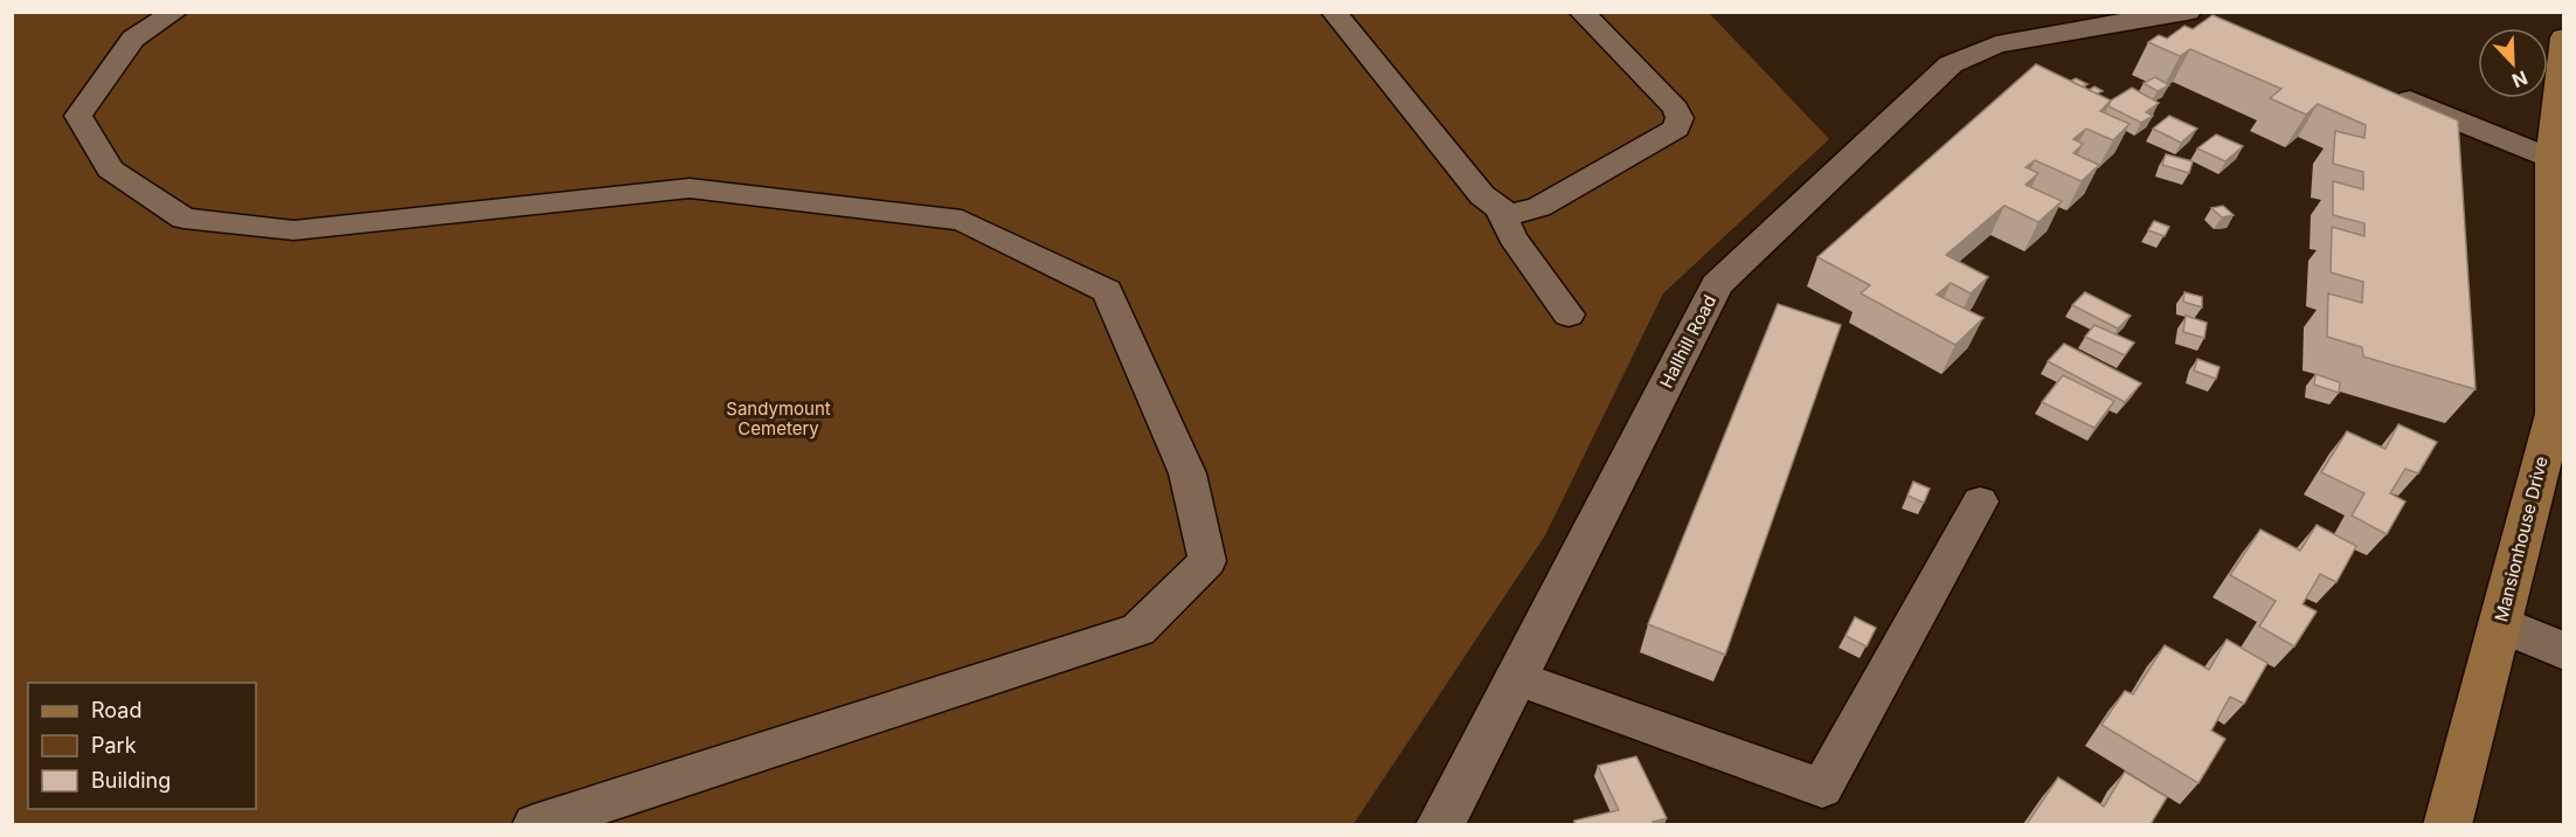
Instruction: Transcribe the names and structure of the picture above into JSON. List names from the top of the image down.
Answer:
{
  "streets": {
    "street": ["Hallhill Road", "Mansionhouse Drive"]
  },
  "parks": ["Sandymount Cemetery"],
  "legend": ["Road", "Park", "Building"],
  "north": "bottom right"
}
